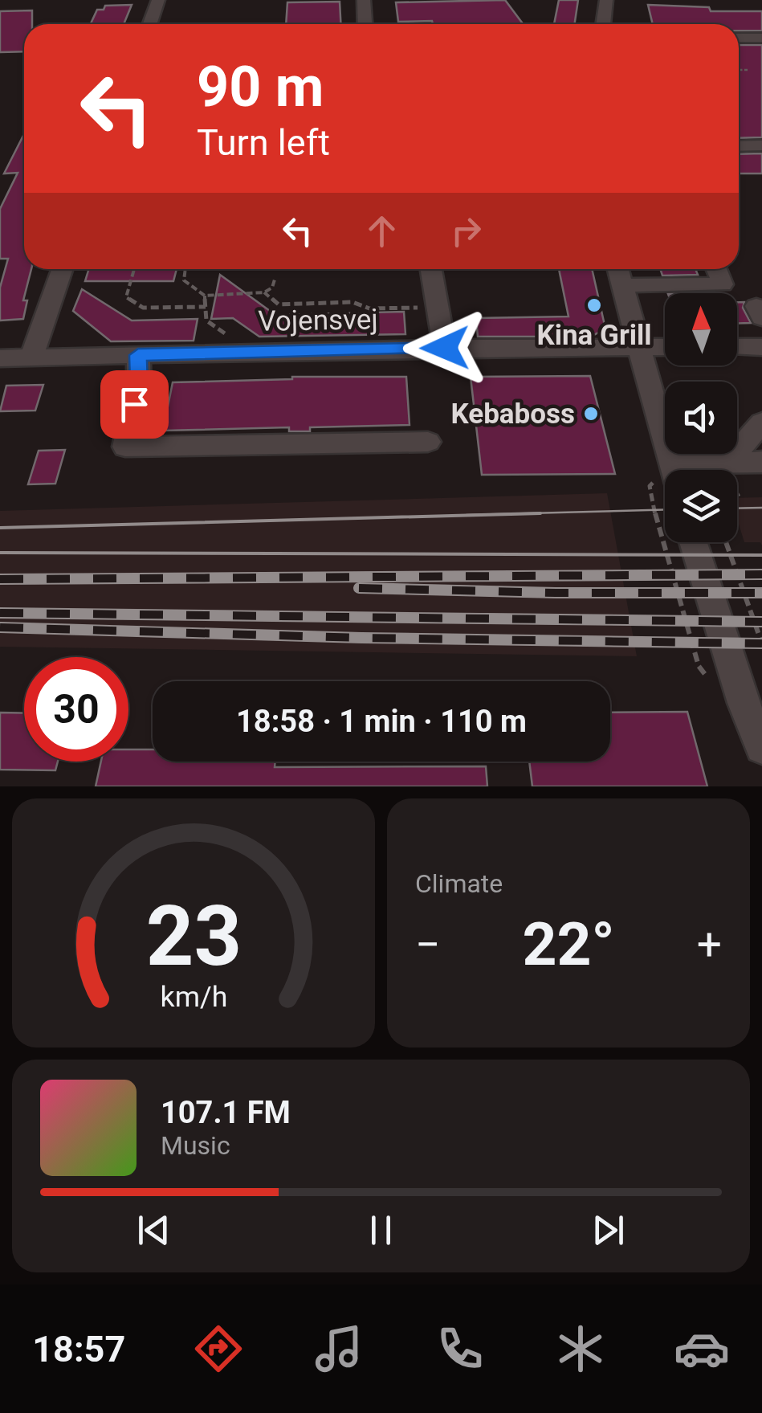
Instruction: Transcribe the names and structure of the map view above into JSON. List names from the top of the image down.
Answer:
{
  "streets": {
    "street": ["Vojensvej"]
  },
  "places": ["Kina Grill", "Kebaboss"],
  "north": "top",
  "page": {
    "turn": ["90 m", "Turn left"],
    "limit": "30",
    "trip": "18:58 · 1 min · 110 m",
    "tile": "Climate",
    "heat": ["−", "22°", "+"],
    "song": ["107.1 FM", "Music"],
    "tabs": "18:57",
    "gauge": ["23", "km/h"]
  }
}
